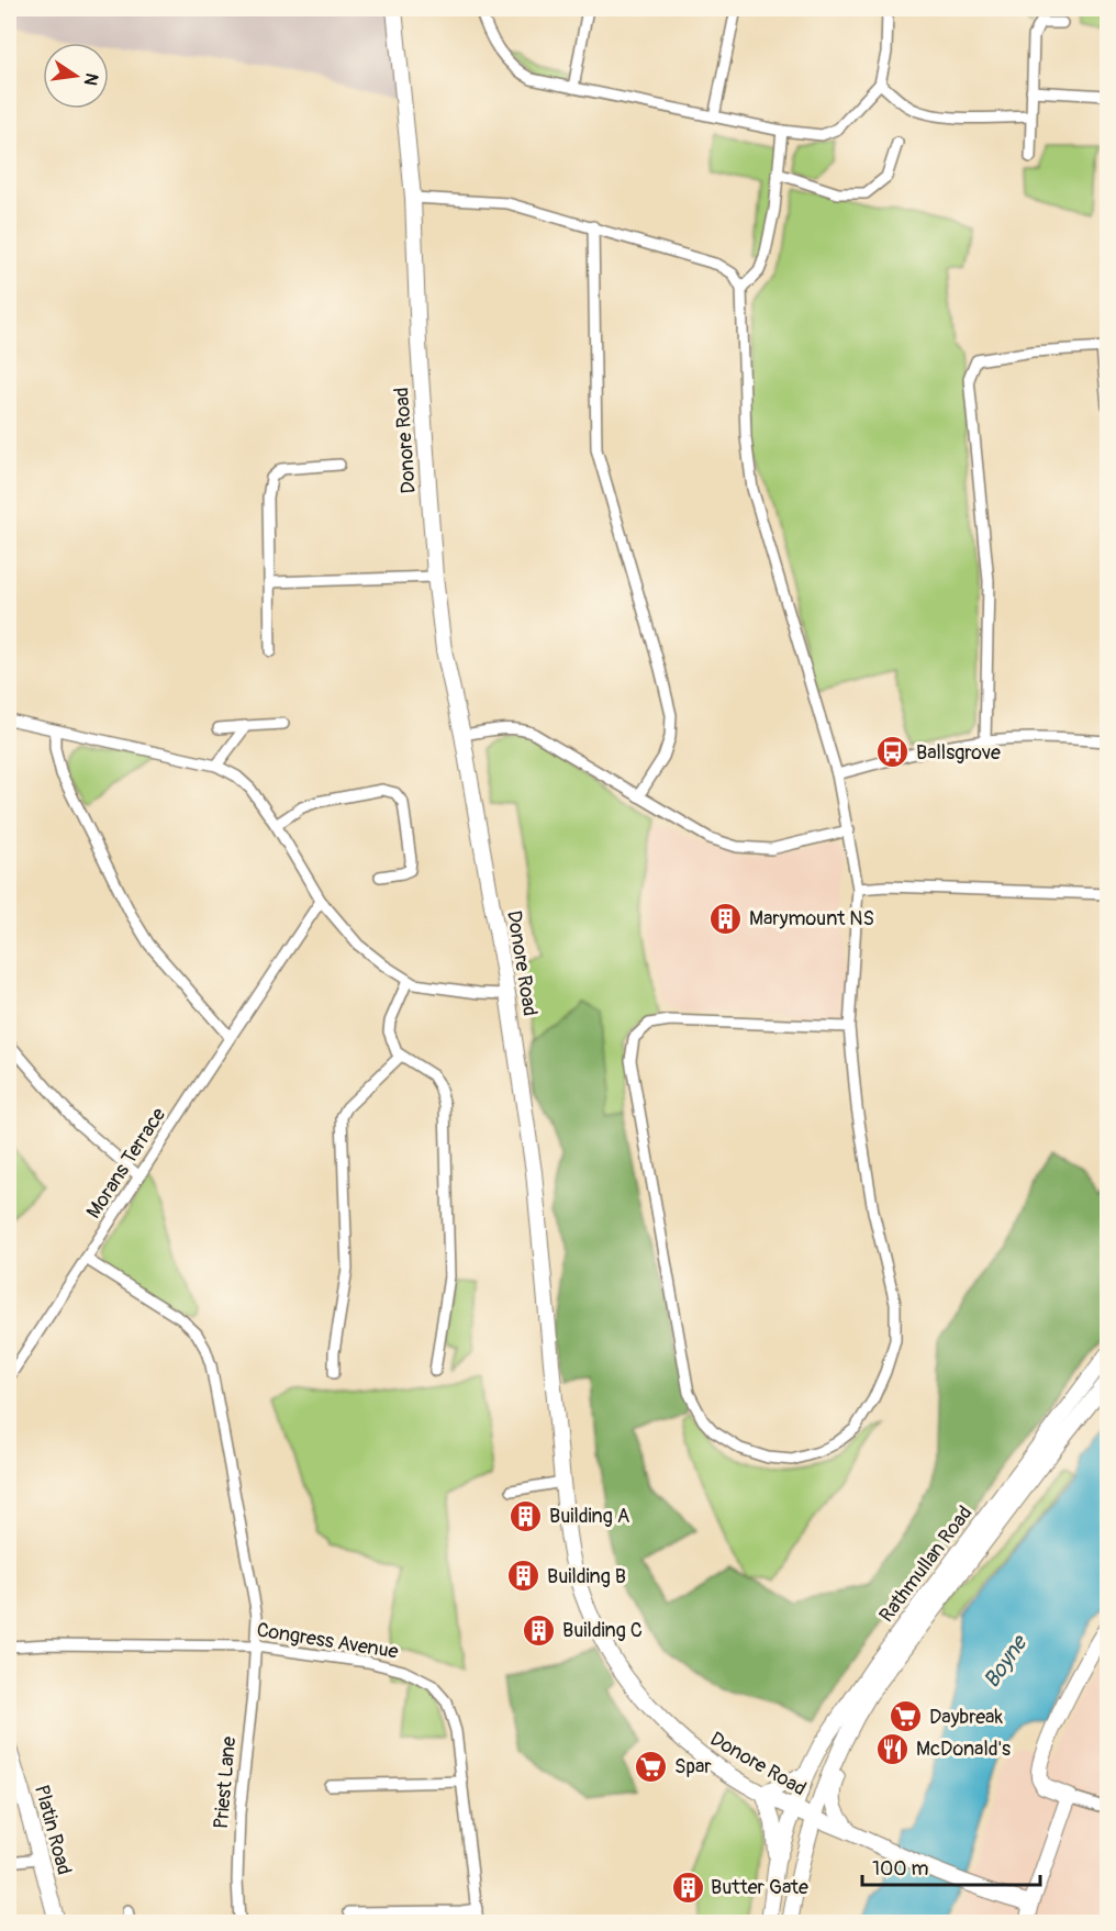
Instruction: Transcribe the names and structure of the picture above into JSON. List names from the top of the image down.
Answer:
{
  "streets": {
    "street": [
      "Donore Road",
      "Morans Terrace",
      "Rathmullan Road",
      "Congress Avenue",
      "Priest Lane",
      "Platin Road"
    ]
  },
  "crossings": [
    ["Donore Road", "Rathmullan Road"],
    ["Morans Terrace", "Priest Lane"],
    ["Congress Avenue", "Priest Lane"]
  ],
  "water": ["Boyne"],
  "places": {
    "bus stop": ["Ballsgrove"],
    "building": [
      "Marymount NS",
      "Building A",
      "Building B",
      "Building C",
      "Butter Gate"
    ],
    "supermarket": ["Daybreak", "Spar"],
    "restaurant": ["McDonald's"]
  },
  "scale_bar": "100 m",
  "north": "right"
}
